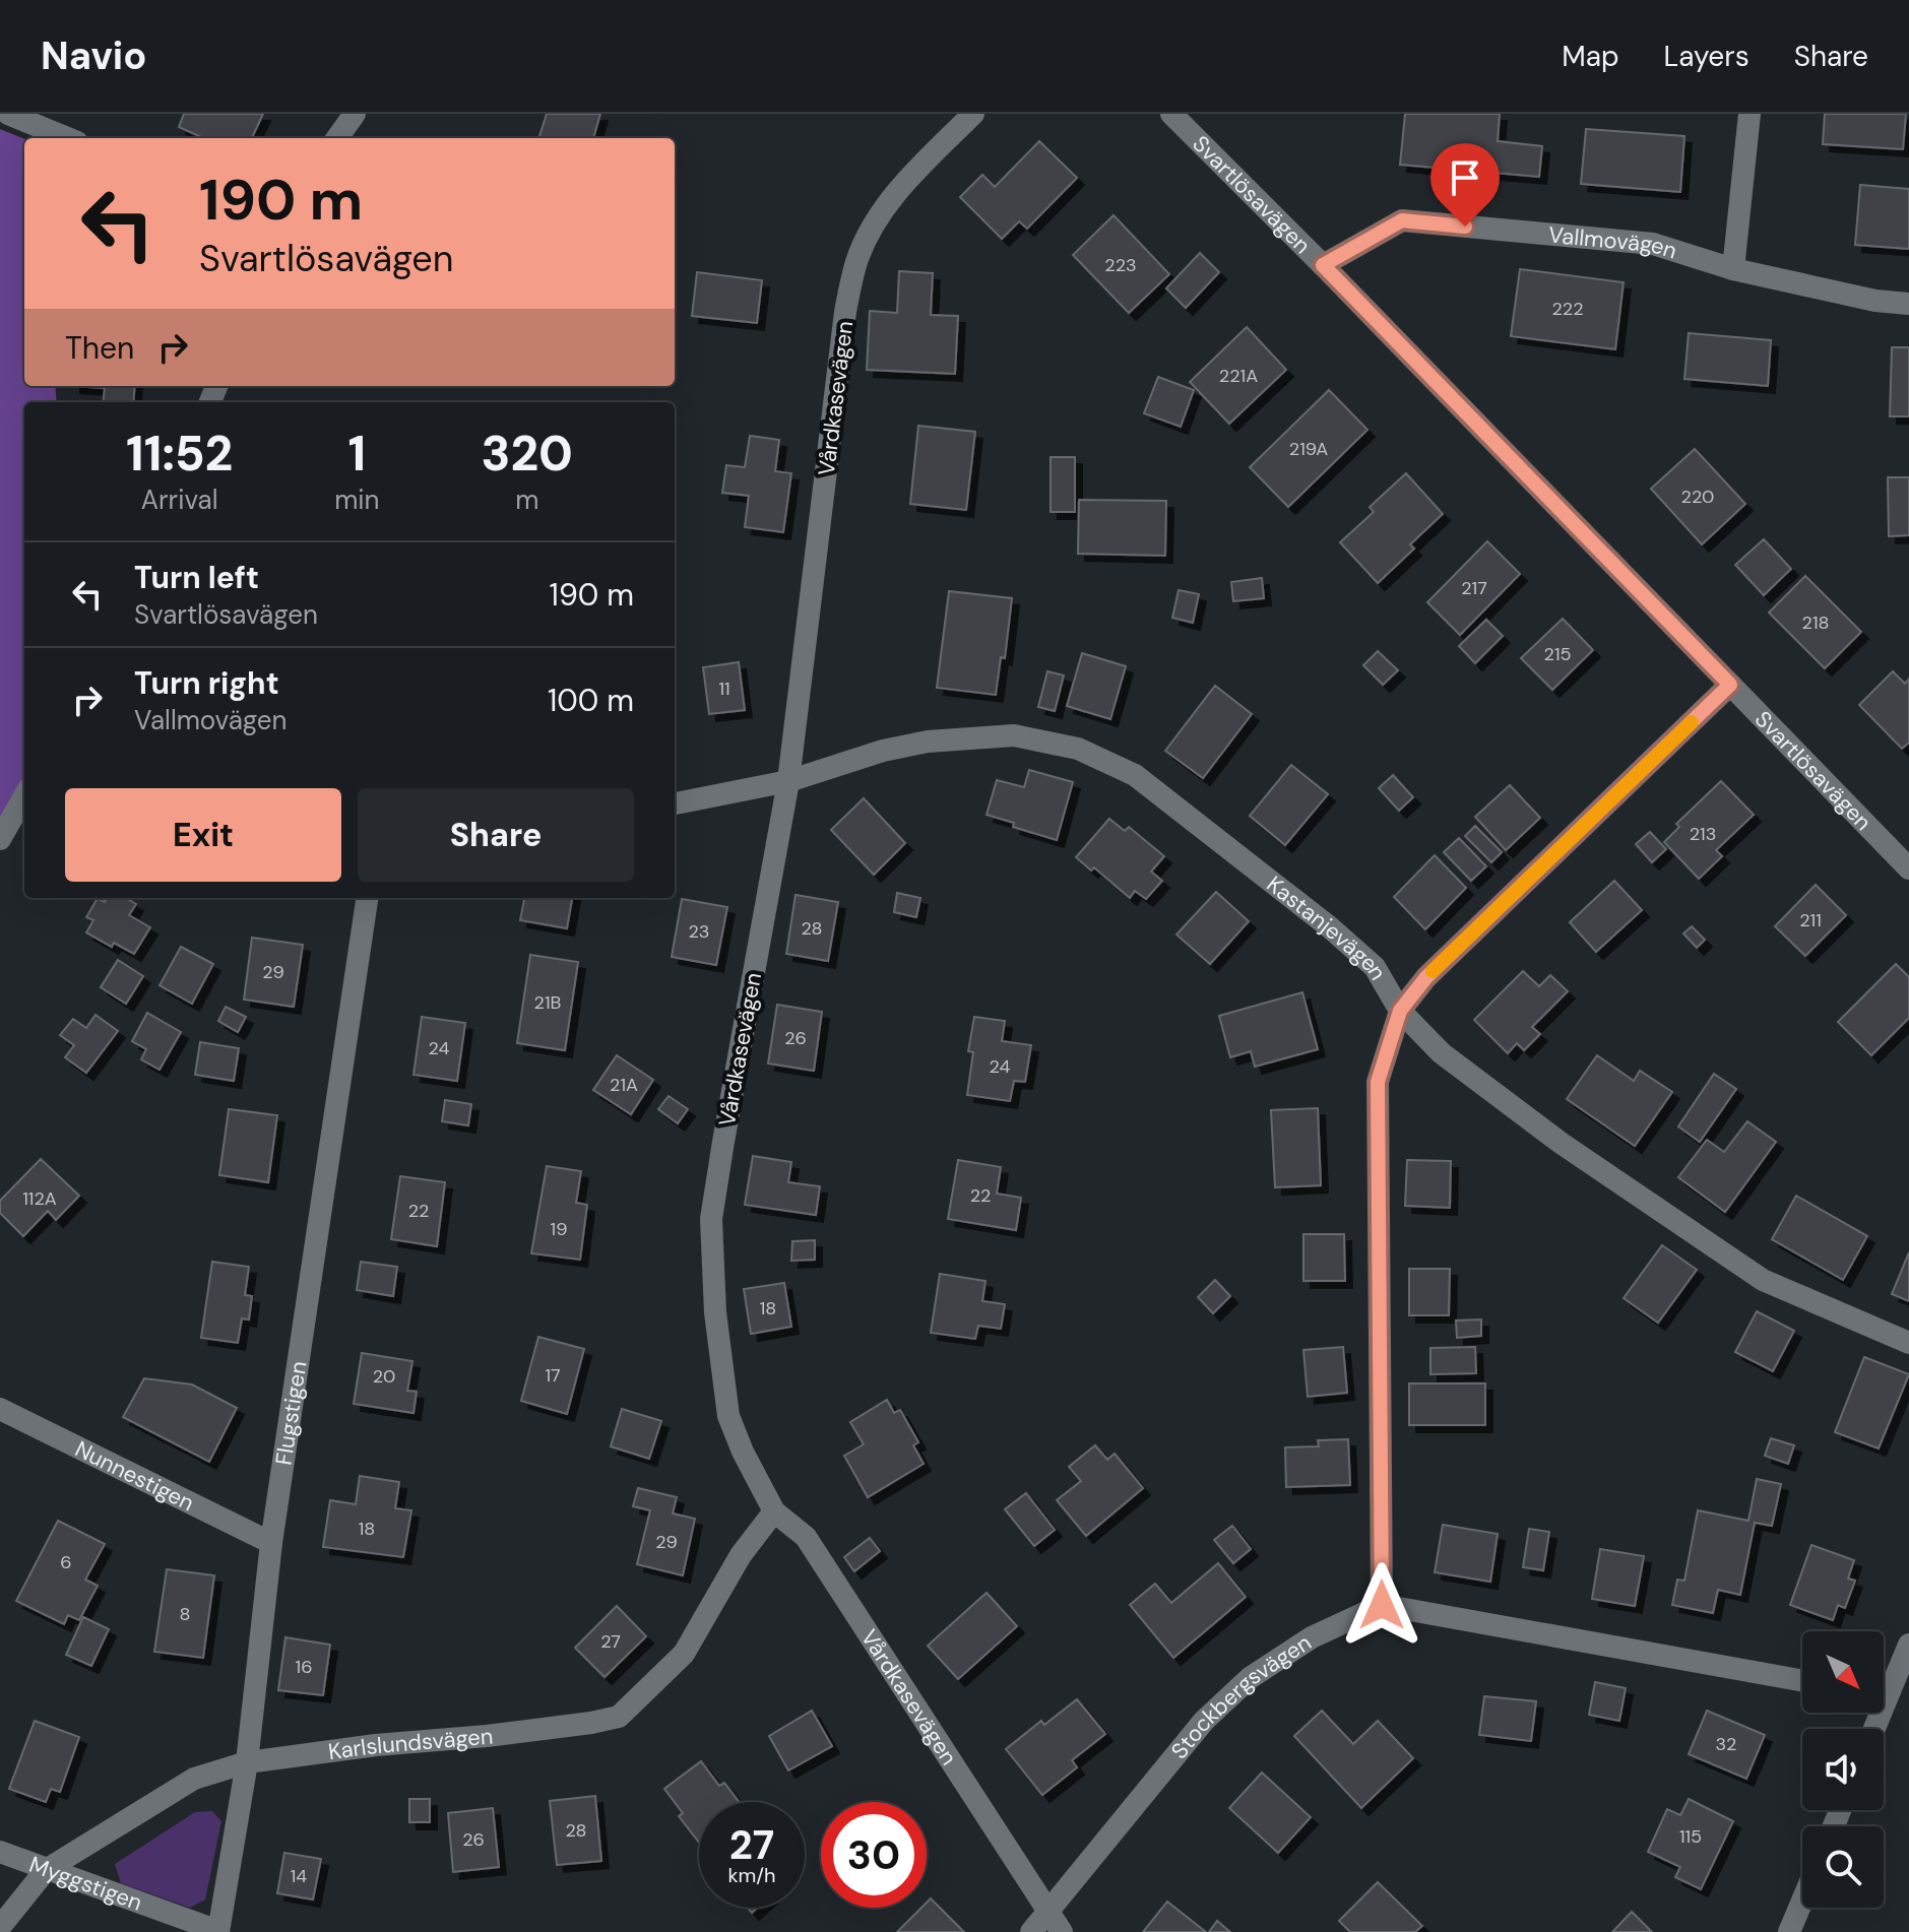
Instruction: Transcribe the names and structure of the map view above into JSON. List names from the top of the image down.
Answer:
{
  "streets": {
    "street": [
      "Svartlösavägen",
      "Vallmovägen",
      "Vårdkasevägen",
      "Kastanjevägen",
      "Flugstigen",
      "Nunnestigen",
      "Stockbergsvägen",
      "Karlslundsvägen",
      "Myggstigen"
    ]
  },
  "crossings": [
    ["Svartlösavägen", "Vallmovägen"],
    ["Vårdkasevägen", "Kastanjevägen"],
    ["Vårdkasevägen", "Stockbergsvägen"],
    ["Vårdkasevägen", "Karlslundsvägen"],
    ["Flugstigen", "Nunnestigen"],
    ["Flugstigen", "Karlslundsvägen"],
    ["Flugstigen", "Myggstigen"],
    ["Karlslundsvägen", "Myggstigen"]
  ],
  "house_numbers": [
    "223",
    "222",
    "221A",
    "219A",
    "220",
    "217",
    "218",
    "215",
    "11",
    "213",
    "211",
    "28",
    "23",
    "29",
    "21B",
    "26",
    "24",
    "24",
    "21A",
    "22",
    "112A",
    "22",
    "19",
    "18",
    "17",
    "20",
    "18",
    "29",
    "6",
    "8",
    "27",
    "16",
    "32",
    "28",
    "115",
    "26",
    "14"
  ],
  "north": "bottom right",
  "page": {
    "header": "Navio",
    "nav": ["Map", "Layers", "Share"],
    "turn": ["190 m", "Svartlösavägen"],
    "then": "Then",
    "eta": [
      "11:52",
      "Arrival",
      "1",
      "min",
      "320",
      "m"
    ],
    "list": [
      {
        "name": "Turn left",
        "note": "Svartlösavägen",
        "value": "190 m"
      },
      {
        "name": "Turn right",
        "note": "Vallmovägen",
        "value": "100 m"
      }
    ],
    "buttons": ["Exit", "Share"],
    "speed": "27 km/h",
    "limit": "30"
  }
}
